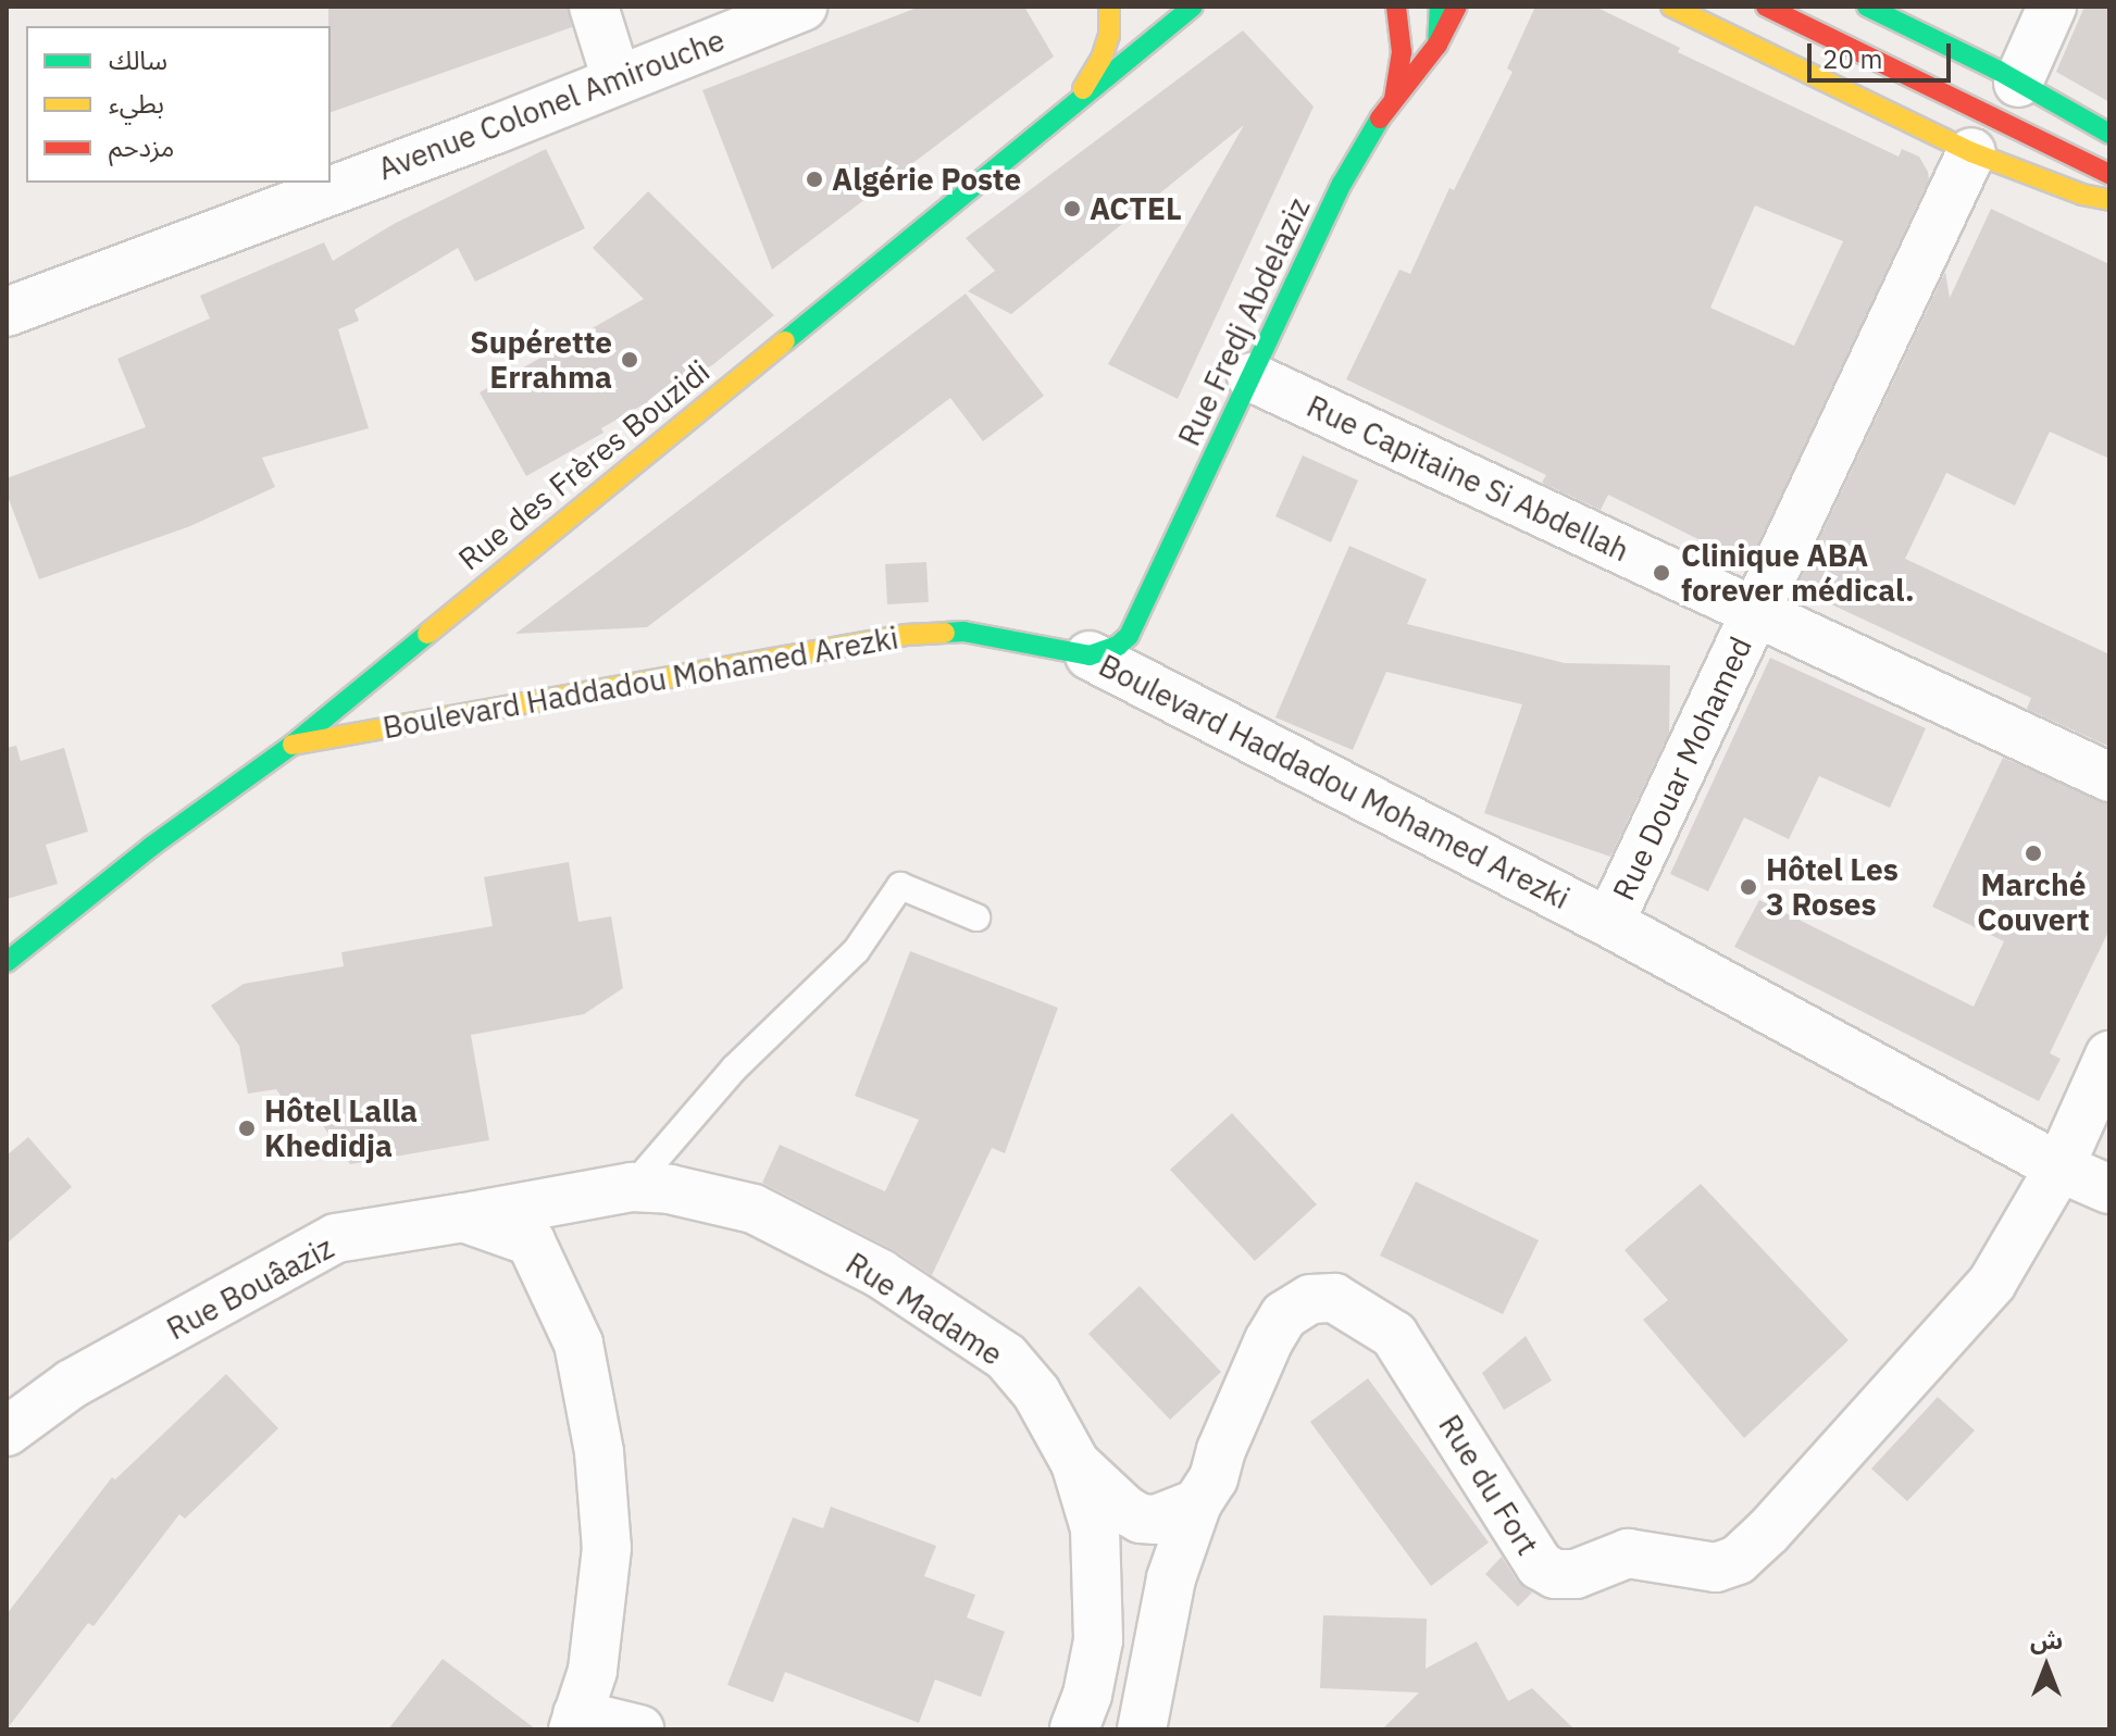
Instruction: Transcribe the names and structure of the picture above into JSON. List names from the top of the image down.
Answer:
{
  "streets": {
    "main road": ["Rue Fredj Abdelaziz", "Rue des Frères Bouzidi", "Boulevard Haddadou Mohamed Arezki"],
    "street": [
      "Avenue Colonel Amirouche",
      "Rue Capitaine Si Abdellah",
      "Rue Douar Mohamed",
      "Rue Bouâaziz",
      "Rue Madame",
      "Rue du Fort"
    ]
  },
  "crossings": [
    ["Rue Fredj Abdelaziz", "Rue Capitaine Si Abdellah"],
    ["Rue Fredj Abdelaziz", "Boulevard Haddadou Mohamed Arezki"],
    ["Rue des Frères Bouzidi", "Boulevard Haddadou Mohamed Arezki"],
    ["Rue Capitaine Si Abdellah", "Rue Douar Mohamed"],
    ["Boulevard Haddadou Mohamed Arezki", "Rue Douar Mohamed"],
    ["Boulevard Haddadou Mohamed Arezki", "Rue du Fort"],
    ["Rue Bouâaziz", "Rue Madame"]
  ],
  "places": [
    "Algérie Poste",
    "ACTEL",
    "Supérette Errahma",
    "Clinique ABA forever médical.",
    "Marché Couvert",
    "Hôtel Les 3 Roses",
    "Hôtel Lalla Khedidja"
  ],
  "legend": ["سالك", "بطيء", "مزدحم"],
  "scale_bar": "20 m",
  "north": "top"
}
